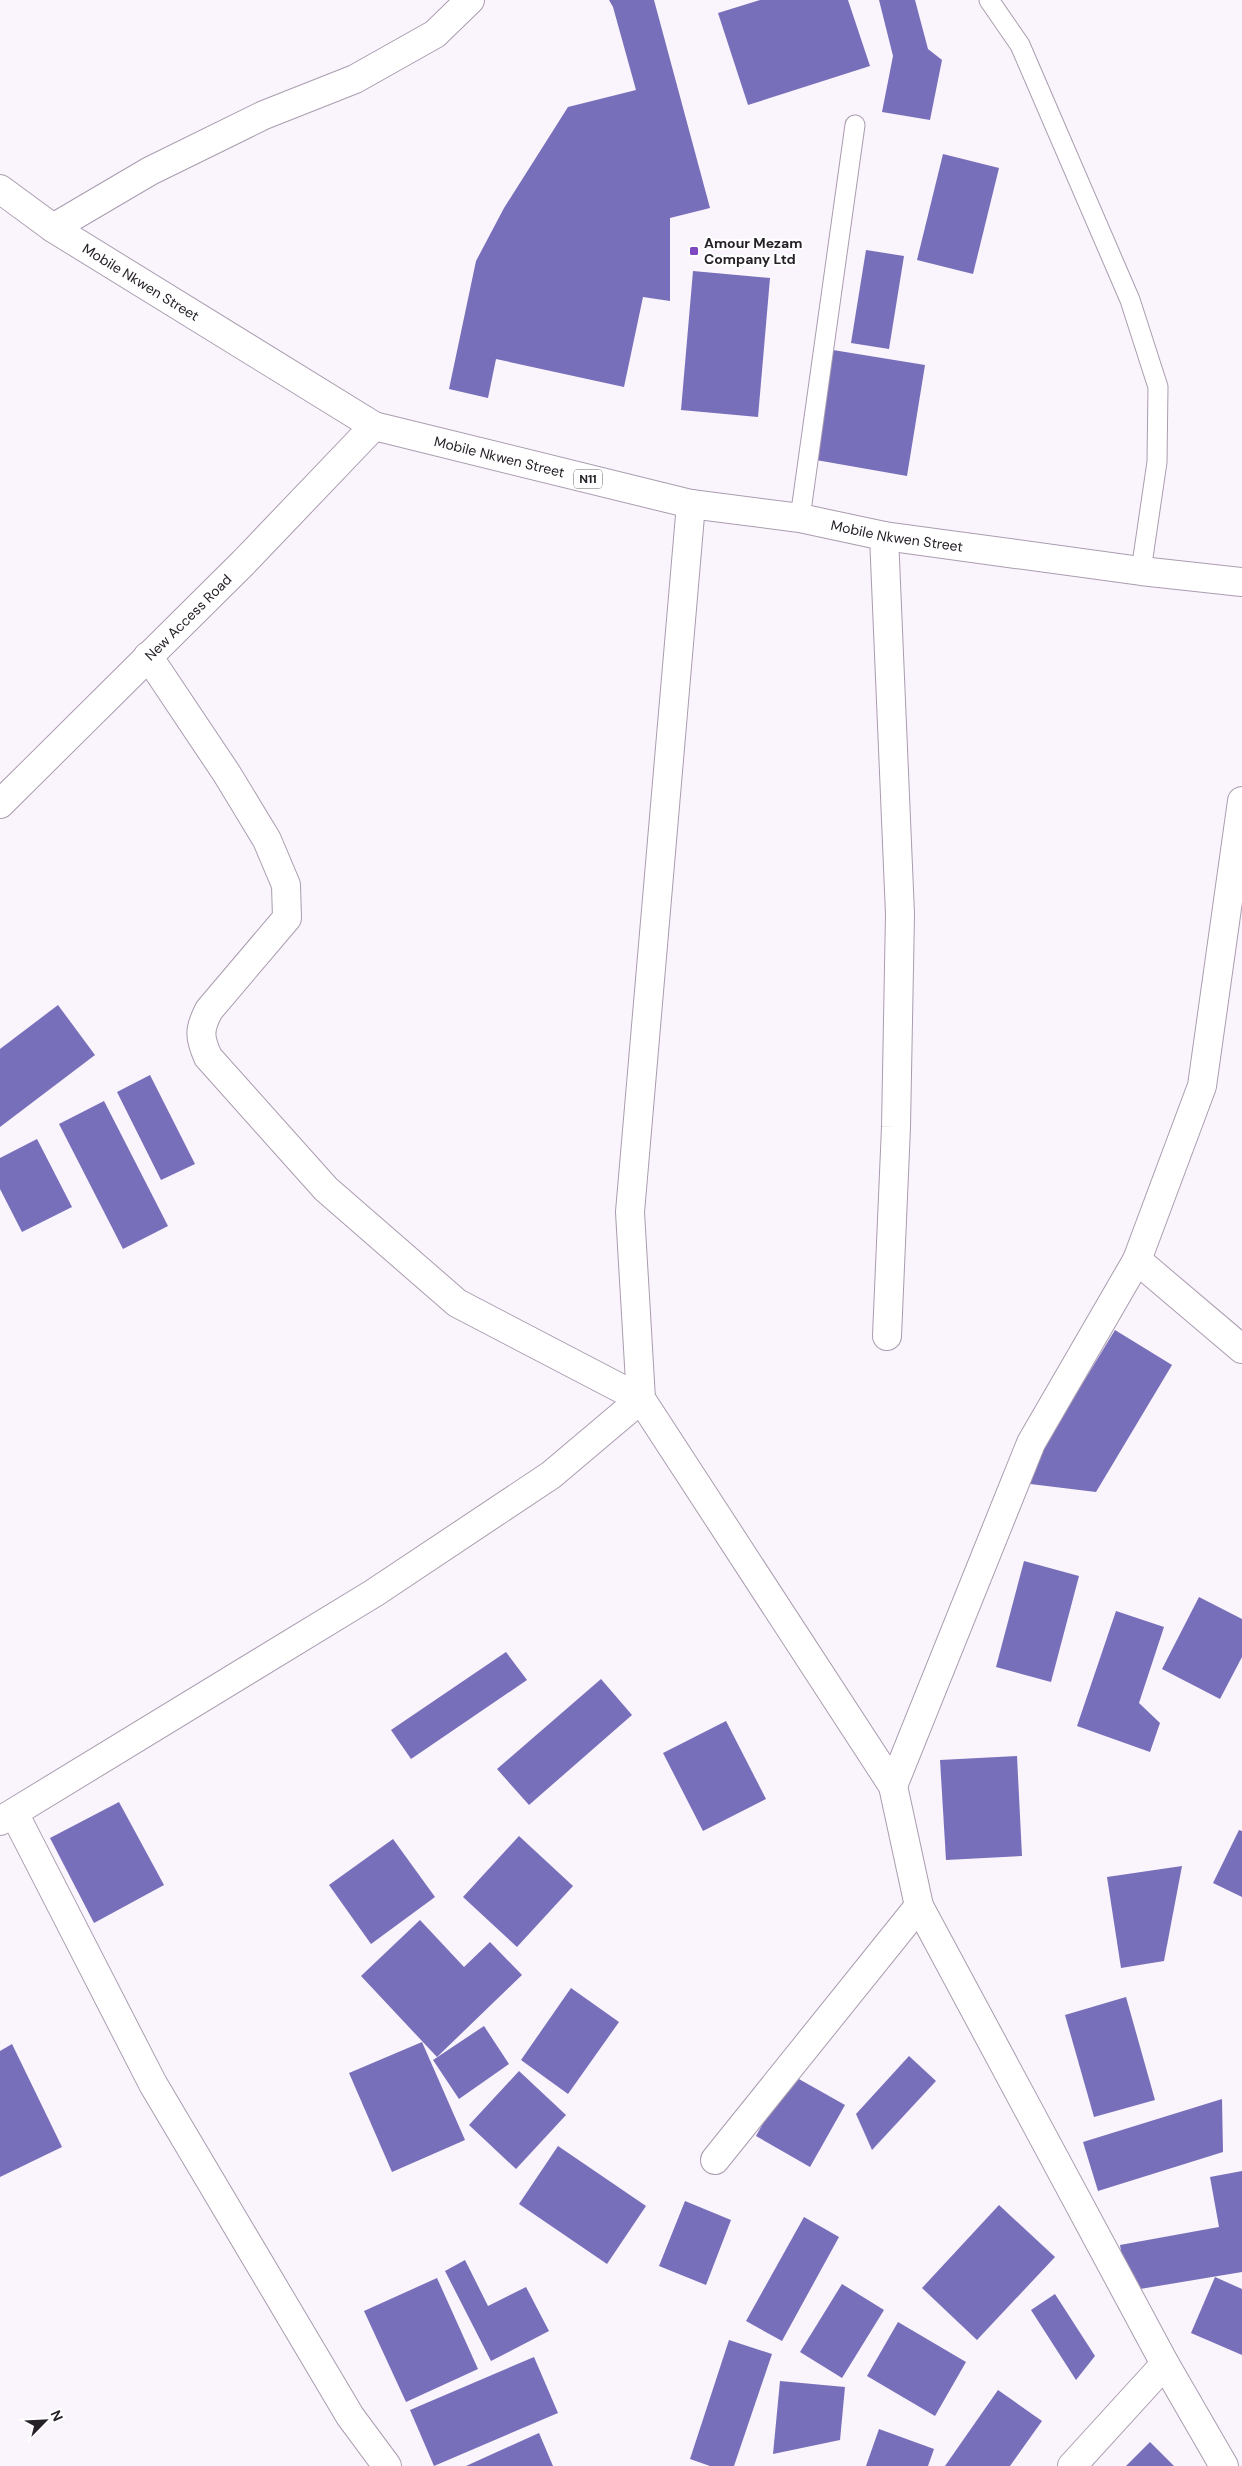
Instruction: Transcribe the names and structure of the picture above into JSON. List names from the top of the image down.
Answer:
{
  "streets": {
    "main road": ["Mobile Nkwen Street", "N11", "New Access Road"]
  },
  "crossings": [
    ["Mobile Nkwen Street", "New Access Road"]
  ],
  "places": {
    "transit": ["Amour Mezam Company Ltd"]
  },
  "north": "top right"
}
